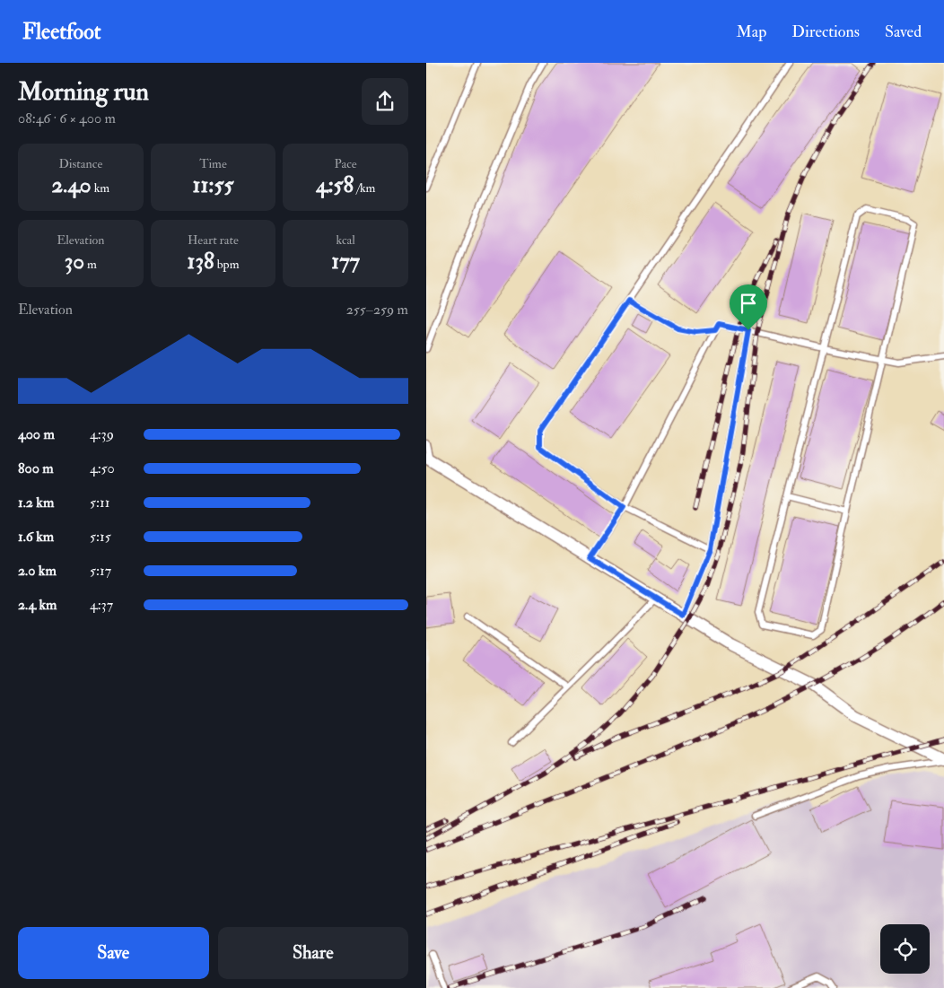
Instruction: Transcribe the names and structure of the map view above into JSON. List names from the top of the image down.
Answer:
{
  "page": {
    "header": "Fleetfoot",
    "nav": ["Map", "Directions", "Saved"],
    "heading": ["Morning run", "08:46 · 6 × 400 m"],
    "stats": [
      ["Distance", "2.40 km"],
      ["Time", "11:55"],
      ["Pace", "4:58 /km"],
      ["Elevation", "30 m"],
      ["Heart rate", "138 bpm"],
      ["kcal", "177"]
    ],
    "chart": ["Elevation", "255–259 m"],
    "list": [
      {
        "name": "400 m",
        "note": "4:39"
      },
      {
        "name": "800 m",
        "note": "4:50"
      },
      {
        "name": "1.2 km",
        "note": "5:11"
      },
      {
        "name": "1.6 km",
        "note": "5:15"
      },
      {
        "name": "2.0 km",
        "note": "5:17"
      },
      {
        "name": "2.4 km",
        "note": "4:37"
      }
    ],
    "buttons": ["Save", "Share"]
  }
}
